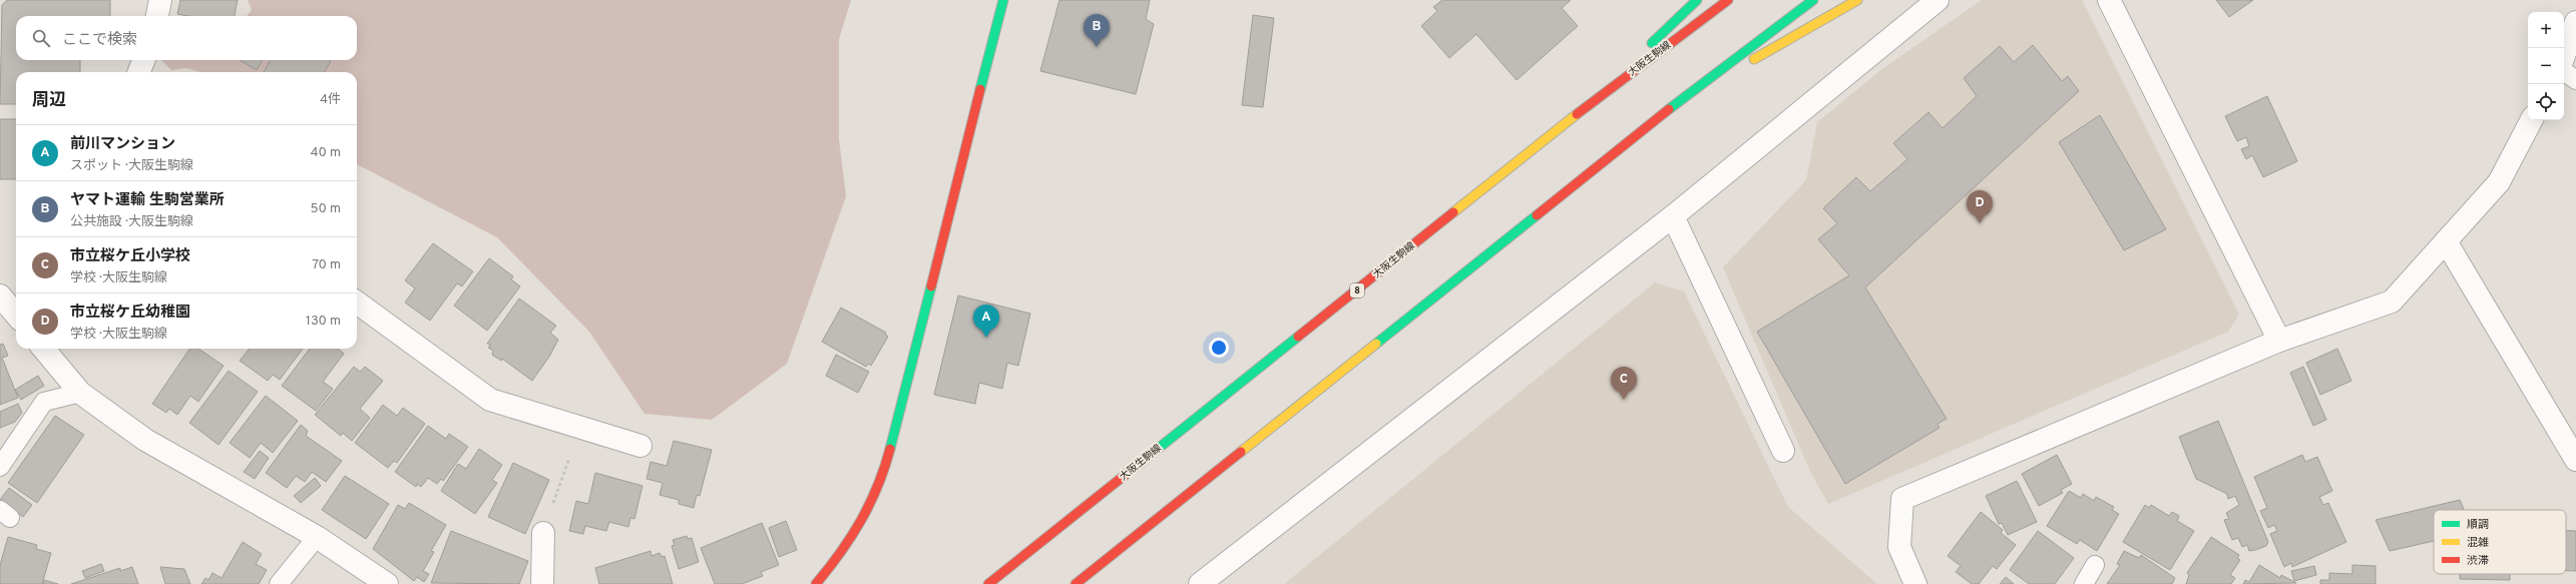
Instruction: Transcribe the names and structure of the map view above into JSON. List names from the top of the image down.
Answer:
{
  "streets": {
    "main road": ["大阪生駒線", "8"]
  },
  "legend": ["順調", "混雑", "渋滞"],
  "page": {
    "map_buttons": ["+", "−"],
    "pins": [
      "B",
      "D",
      "A",
      "C"
    ],
    "search": "ここで検索",
    "heading": ["周辺", "4件"],
    "list": [
      {
        "mark": "A",
        "name": "前川マンション",
        "note": "スポット · 大阪生駒線",
        "value": "40 m"
      },
      {
        "mark": "B",
        "name": "ヤマト運輸 生駒営業所",
        "note": "公共施設 · 大阪生駒線",
        "value": "50 m"
      },
      {
        "mark": "C",
        "name": "市立桜ケ丘小学校",
        "note": "学校 · 大阪生駒線",
        "value": "70 m"
      },
      {
        "mark": "D",
        "name": "市立桜ケ丘幼稚園",
        "note": "学校 · 大阪生駒線",
        "value": "130 m"
      }
    ]
  }
}
